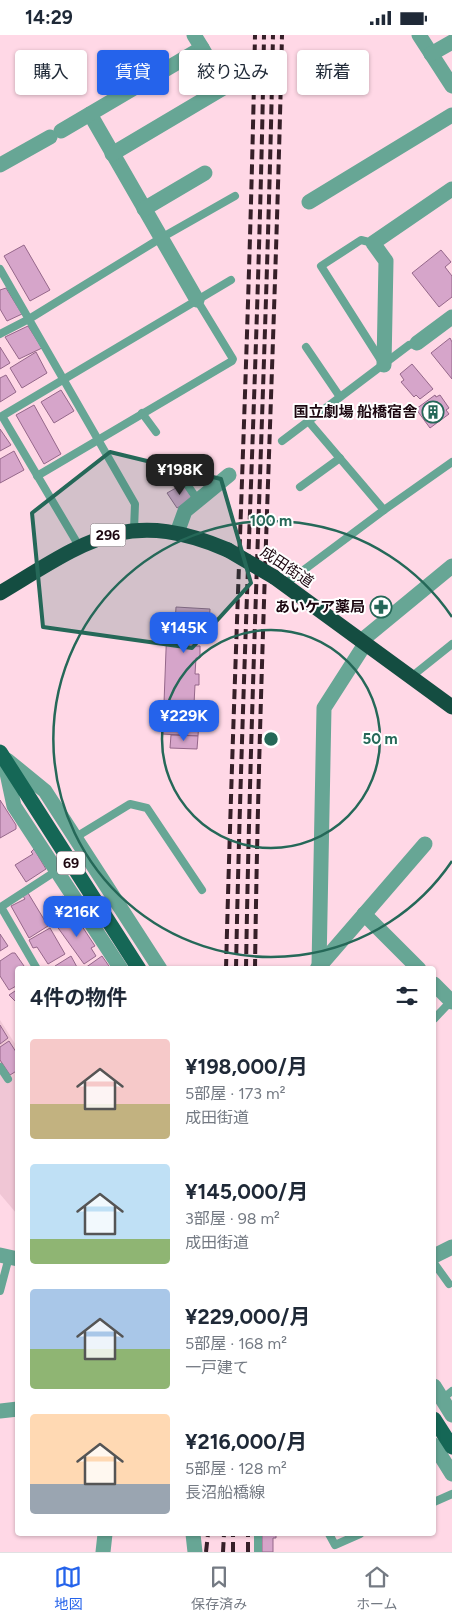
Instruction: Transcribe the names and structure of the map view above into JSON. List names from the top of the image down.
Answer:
{
  "streets": {
    "highway": ["296", "成田街道"],
    "main road": ["69"]
  },
  "places": {
    "building": ["国立劇場 船橋宿舎"],
    "pharmacy": ["あいケア薬局"]
  },
  "page": {
    "status": "14:29",
    "chip": [
      "購入",
      "賃貸",
      "絞り込み",
      "新着"
    ],
    "price": [
      "¥198K",
      "¥145K",
      "¥229K",
      "¥216K"
    ],
    "heading": "4件の物件",
    "list": [
      {
        "name": "¥198,000/月",
        "note": "5部屋 · 173 m² · 成田街道"
      },
      {
        "name": "¥145,000/月",
        "note": "3部屋 · 98 m² · 成田街道"
      },
      {
        "name": "¥229,000/月",
        "note": "5部屋 · 168 m² · 一戸建て"
      },
      {
        "name": "¥216,000/月",
        "note": "5部屋 · 128 m² · 長沼船橋線"
      }
    ],
    "tabs": ["地図", "保存済み", "ホーム"]
  },
  "rings": ["100 m", "50 m"]
}
